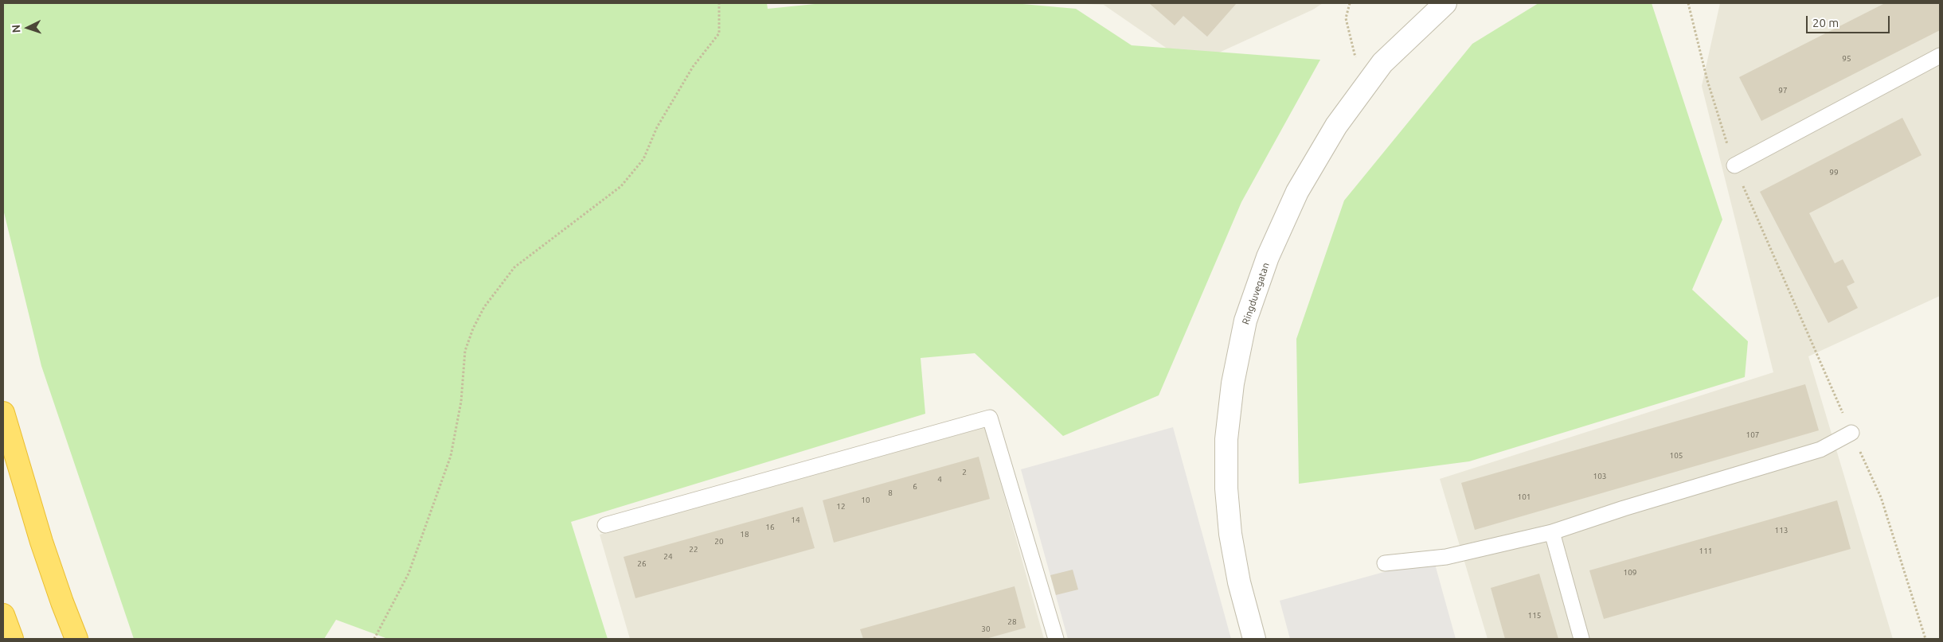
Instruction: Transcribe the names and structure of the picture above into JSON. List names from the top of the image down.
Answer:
{
  "streets": {
    "street": ["Ringduvegatan"]
  },
  "house_numbers": [
    "95",
    "97",
    "99",
    "107",
    "105",
    "2",
    "103",
    "4",
    "6",
    "8",
    "101",
    "10",
    "12",
    "14",
    "16",
    "113",
    "18",
    "20",
    "22",
    "111",
    "24",
    "26",
    "109",
    "115",
    "28",
    "30"
  ],
  "scale_bar": "20 m",
  "north": "left"
}
